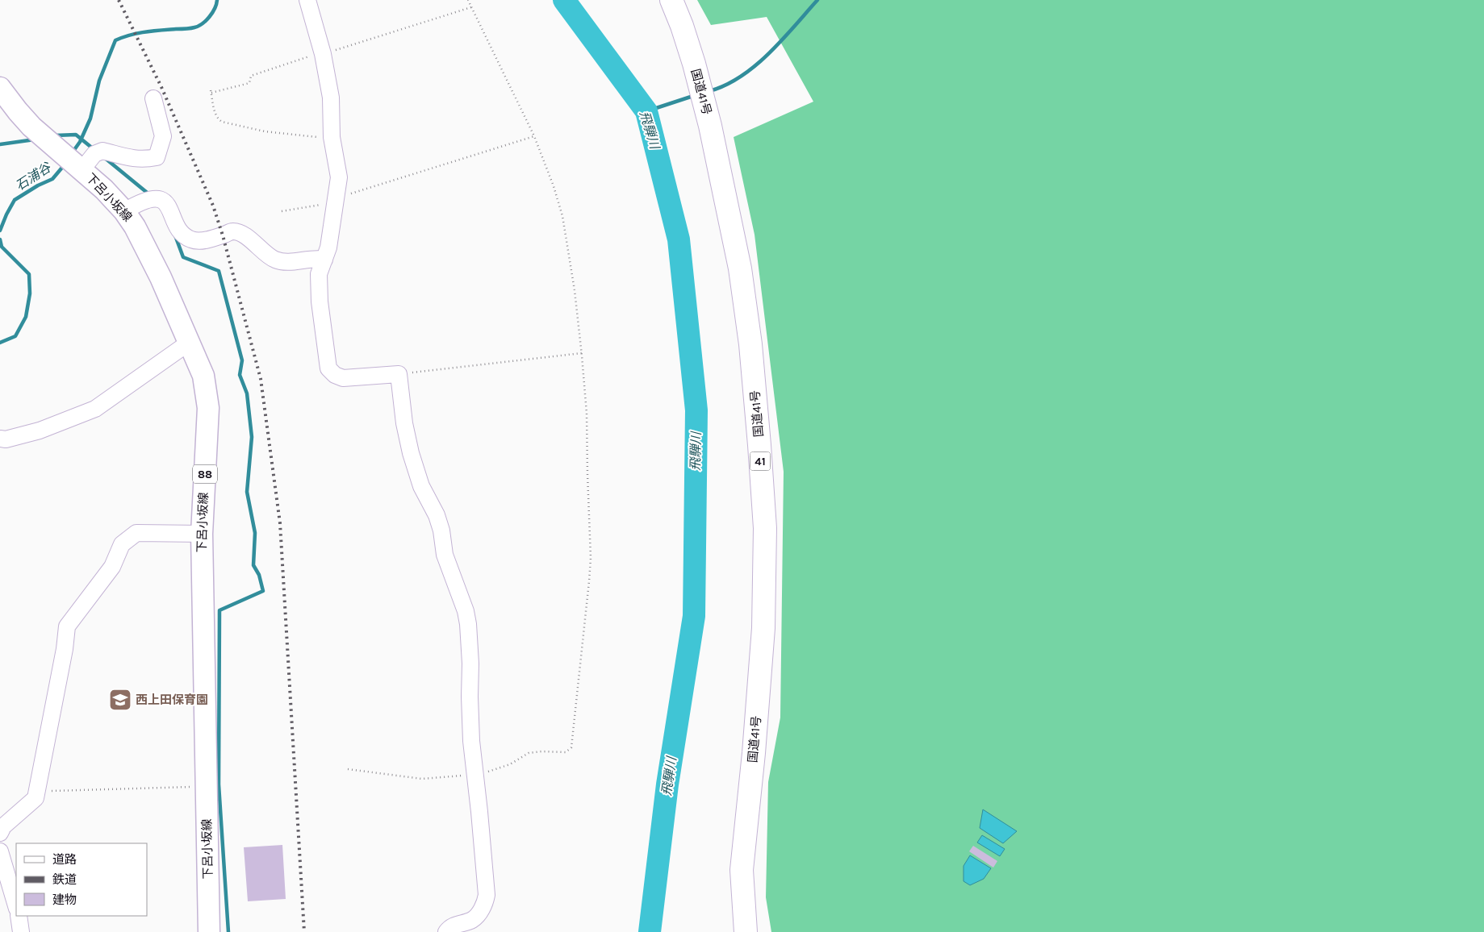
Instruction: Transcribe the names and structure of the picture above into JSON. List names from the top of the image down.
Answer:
{
  "streets": {
    "highway": ["国道41号", "41"],
    "main road": ["下呂小坂線", "88"]
  },
  "water": ["飛騨川", "石浦谷"],
  "places": {
    "school or university": ["西上田保育園"]
  },
  "legend": ["道路", "鉄道", "建物"]
}
